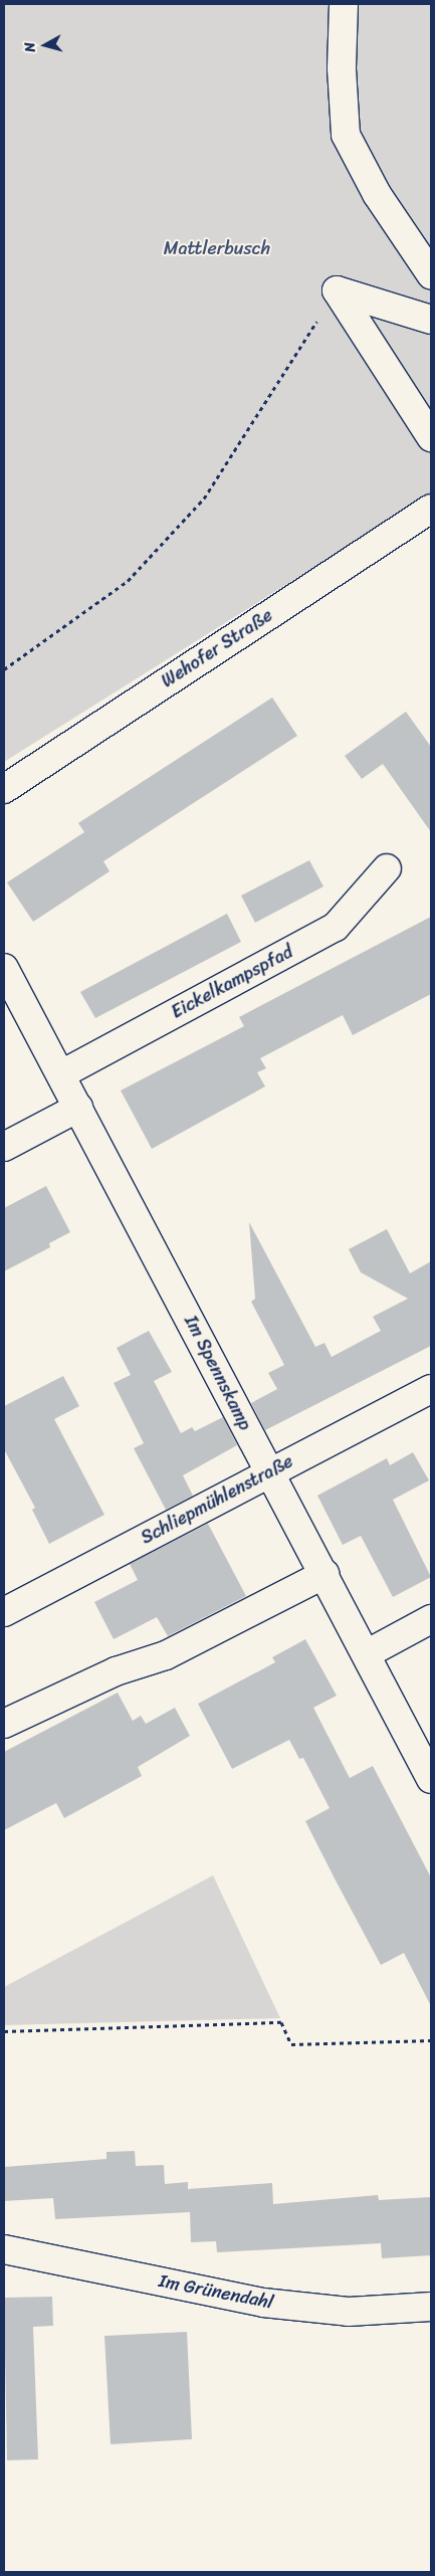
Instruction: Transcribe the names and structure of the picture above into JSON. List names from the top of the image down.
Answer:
{
  "streets": {
    "street": [
      "Wehofer Straße",
      "Eickelkampspfad",
      "Im Spennskamp",
      "Schliepmühlenstraße",
      "Im Grünendahl"
    ]
  },
  "crossings": [
    ["Eickelkampspfad", "Im Spennskamp"],
    ["Im Spennskamp", "Schliepmühlenstraße"]
  ],
  "parks": ["Mattlerbusch"],
  "north": "left"
}
